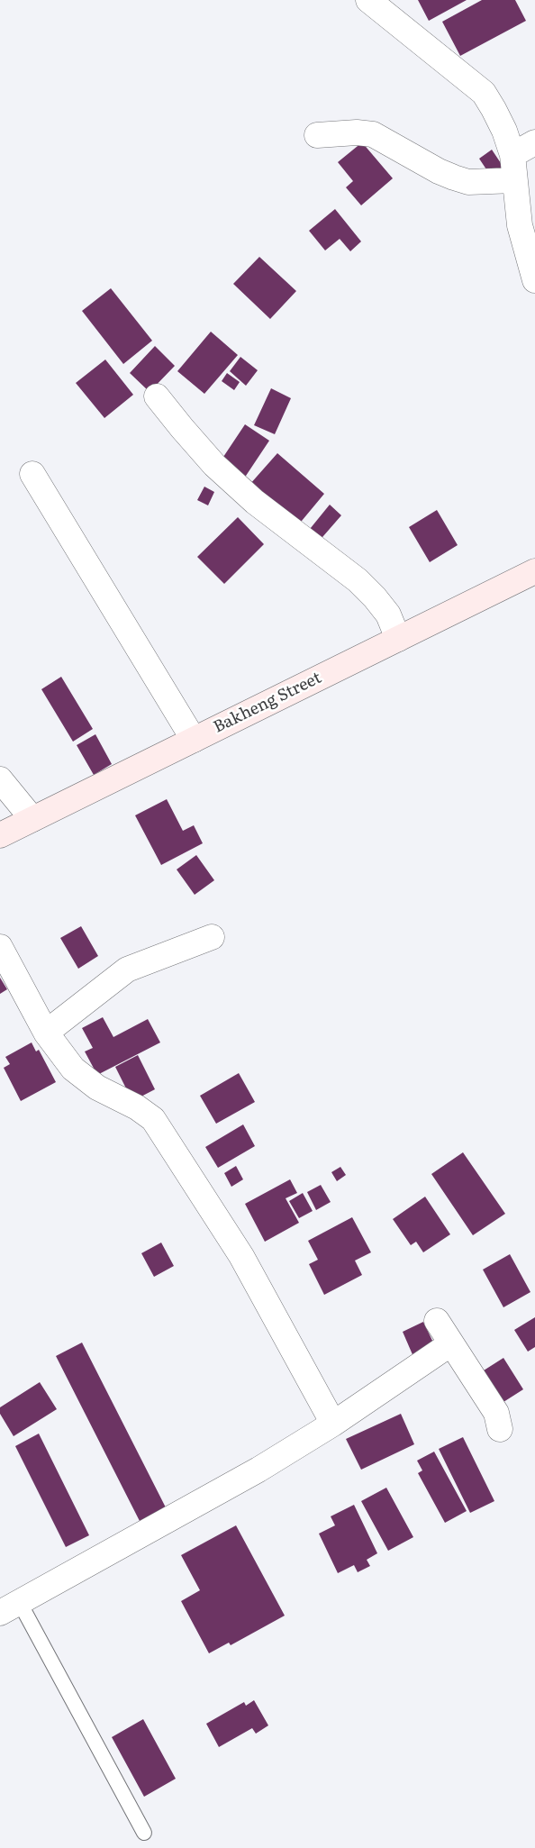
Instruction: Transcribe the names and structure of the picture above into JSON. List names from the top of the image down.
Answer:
{
  "streets": {
    "street": ["Bakheng Street"]
  }
}
